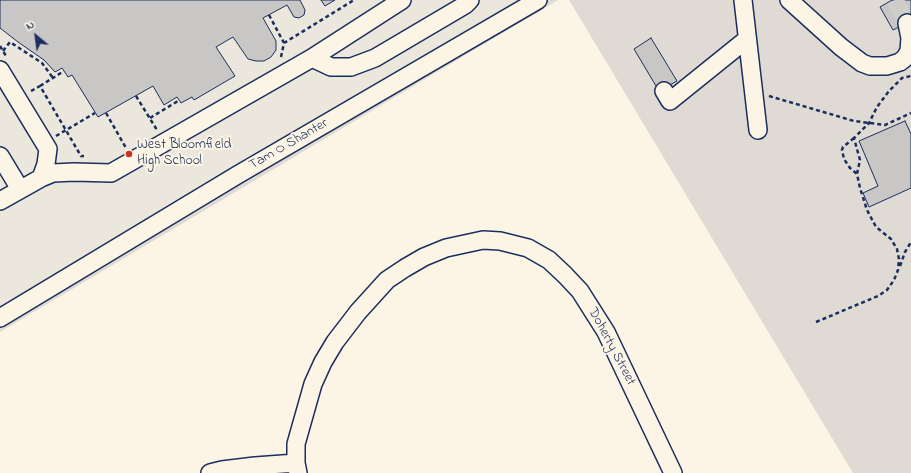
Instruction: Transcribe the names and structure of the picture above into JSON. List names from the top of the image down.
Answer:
{
  "streets": {
    "street": ["Tam O Shanter", "Doherty Street"]
  },
  "places": ["West Bloomfield High School"],
  "north": "top left"
}
